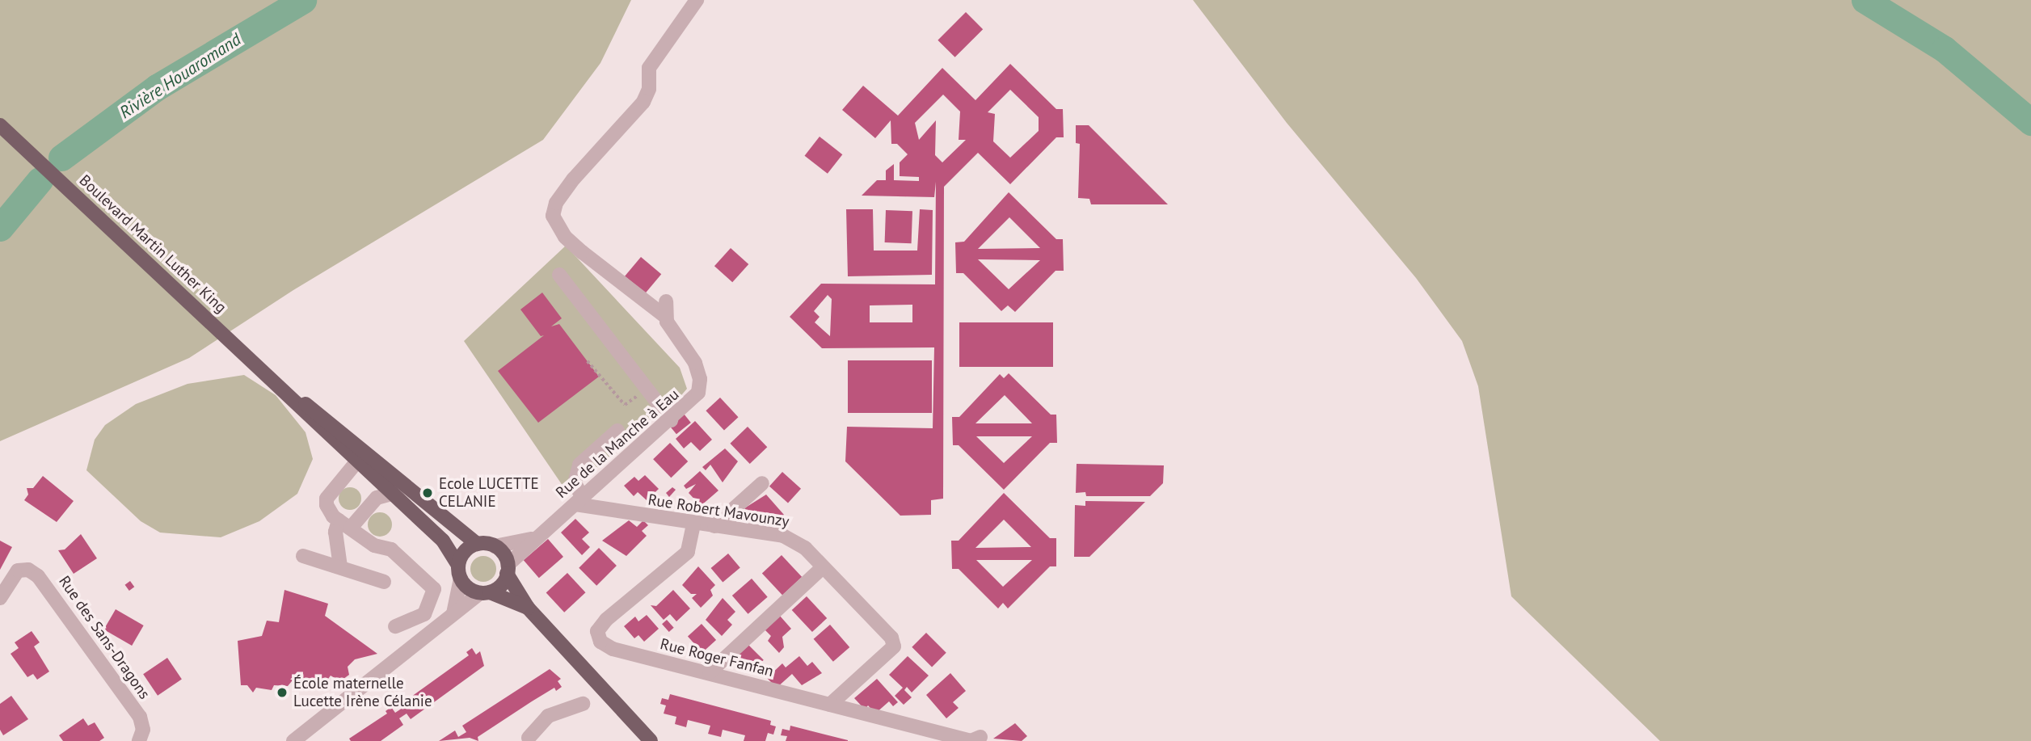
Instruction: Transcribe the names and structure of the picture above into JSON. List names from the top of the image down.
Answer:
{
  "streets": {
    "main road": ["Boulevard Martin Luther King"],
    "street": [
      "Rue de la Manche à Eau",
      "Rue Robert Mavounzy",
      "Rue des Sans-Dragons",
      "Rue Roger Fanfan"
    ]
  },
  "crossings": [
    ["Boulevard Martin Luther King", "Rue de la Manche à Eau"],
    ["Rue de la Manche à Eau", "Rue Robert Mavounzy"],
    ["Rue Robert Mavounzy", "Rue Roger Fanfan"]
  ],
  "water": ["Rivière Houaromand"],
  "places": ["Ecole LUCETTE CELANIE", "École maternelle Lucette Irène Célanie"]
}
